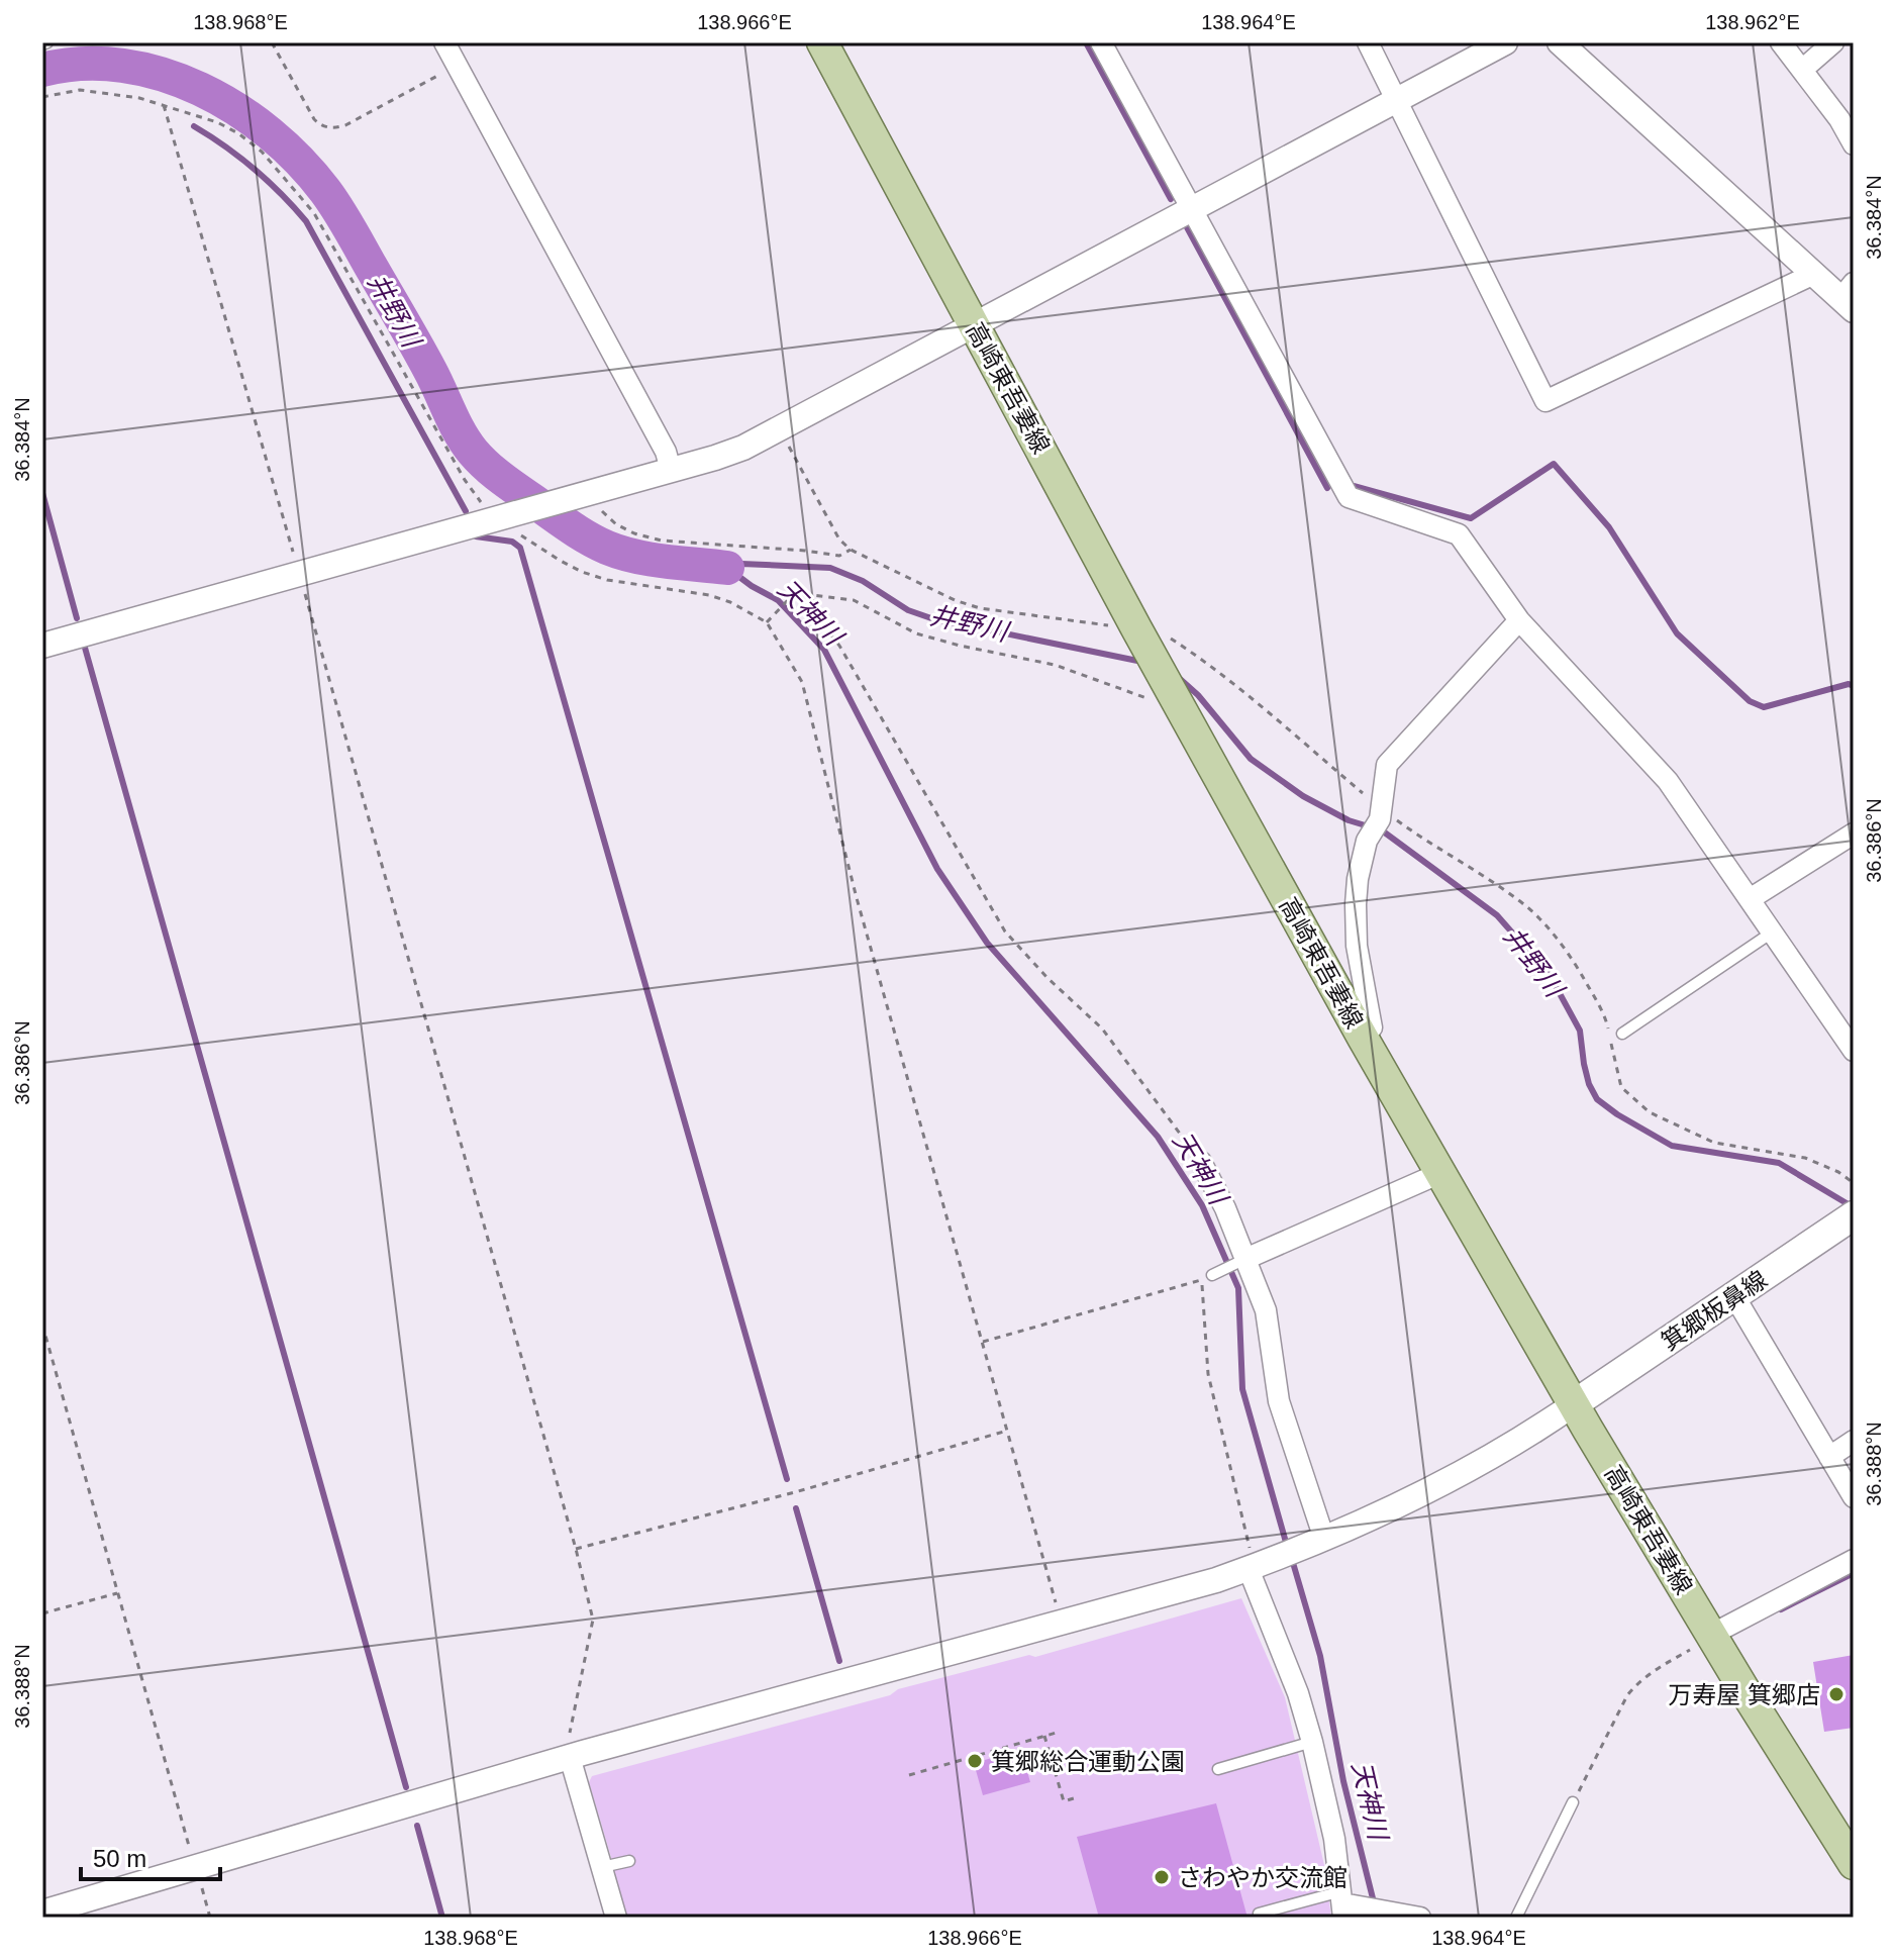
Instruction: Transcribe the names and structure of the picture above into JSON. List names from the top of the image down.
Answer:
{
  "streets": {
    "main road": ["高崎東吾妻線", "箕郷板鼻線"]
  },
  "crossings": [
    ["高崎東吾妻線", "箕郷板鼻線"]
  ],
  "water": ["井野川", "天神川"],
  "places": ["万寿屋 箕郷店", "箕郷総合運動公園", "さわやか交流館"],
  "scale_bar": "50 m",
  "coordinates": [
    "138.968°E",
    "138.966°E",
    "138.964°E",
    "138.962°E",
    "36.384°N",
    "36.386°N",
    "36.388°N"
  ]
}
